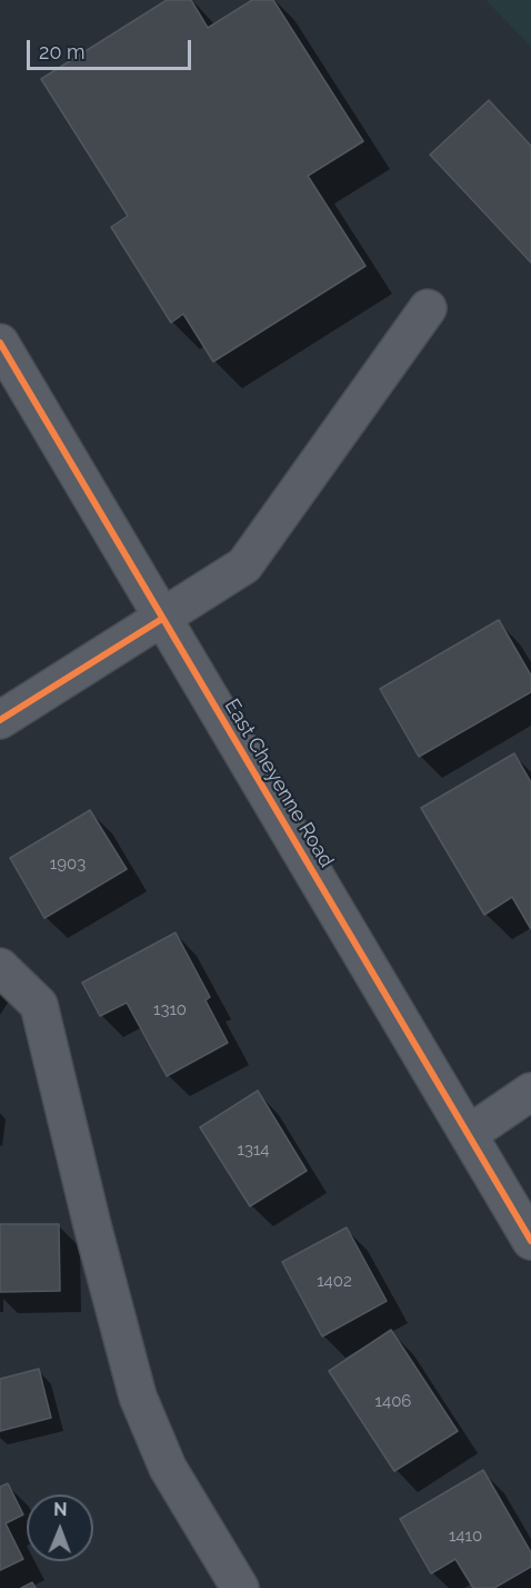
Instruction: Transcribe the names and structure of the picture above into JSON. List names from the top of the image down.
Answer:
{
  "streets": {
    "street": ["East Cheyenne Road"]
  },
  "house_numbers": [
    "1903",
    "1310",
    "1314",
    "1402",
    "1406",
    "1410"
  ],
  "scale_bar": "20 m",
  "north": "top"
}
